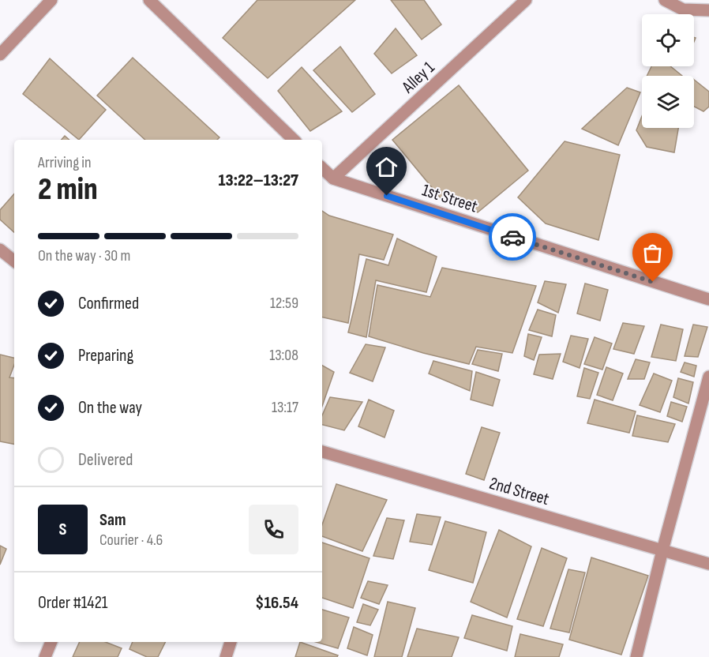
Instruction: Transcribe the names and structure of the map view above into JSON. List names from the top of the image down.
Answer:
{
  "streets": {
    "street": ["Alley 1", "1st Street", "2nd Street"]
  },
  "crossings": [
    ["Alley 1", "1st Street"]
  ],
  "page": {
    "heading": ["2 min", "Arriving in", "13:22–13:27"],
    "panel": [
      "Sam",
      "Courier · 4.6",
      "Order #1421",
      "$16.54"
    ],
    "bar": "On the way · 30 m",
    "list": [
      ["Confirmed", "12:59"],
      ["Preparing", "13:08"],
      ["On the way", "13:17"],
      "Delivered"
    ],
    "round": "S"
  }
}
